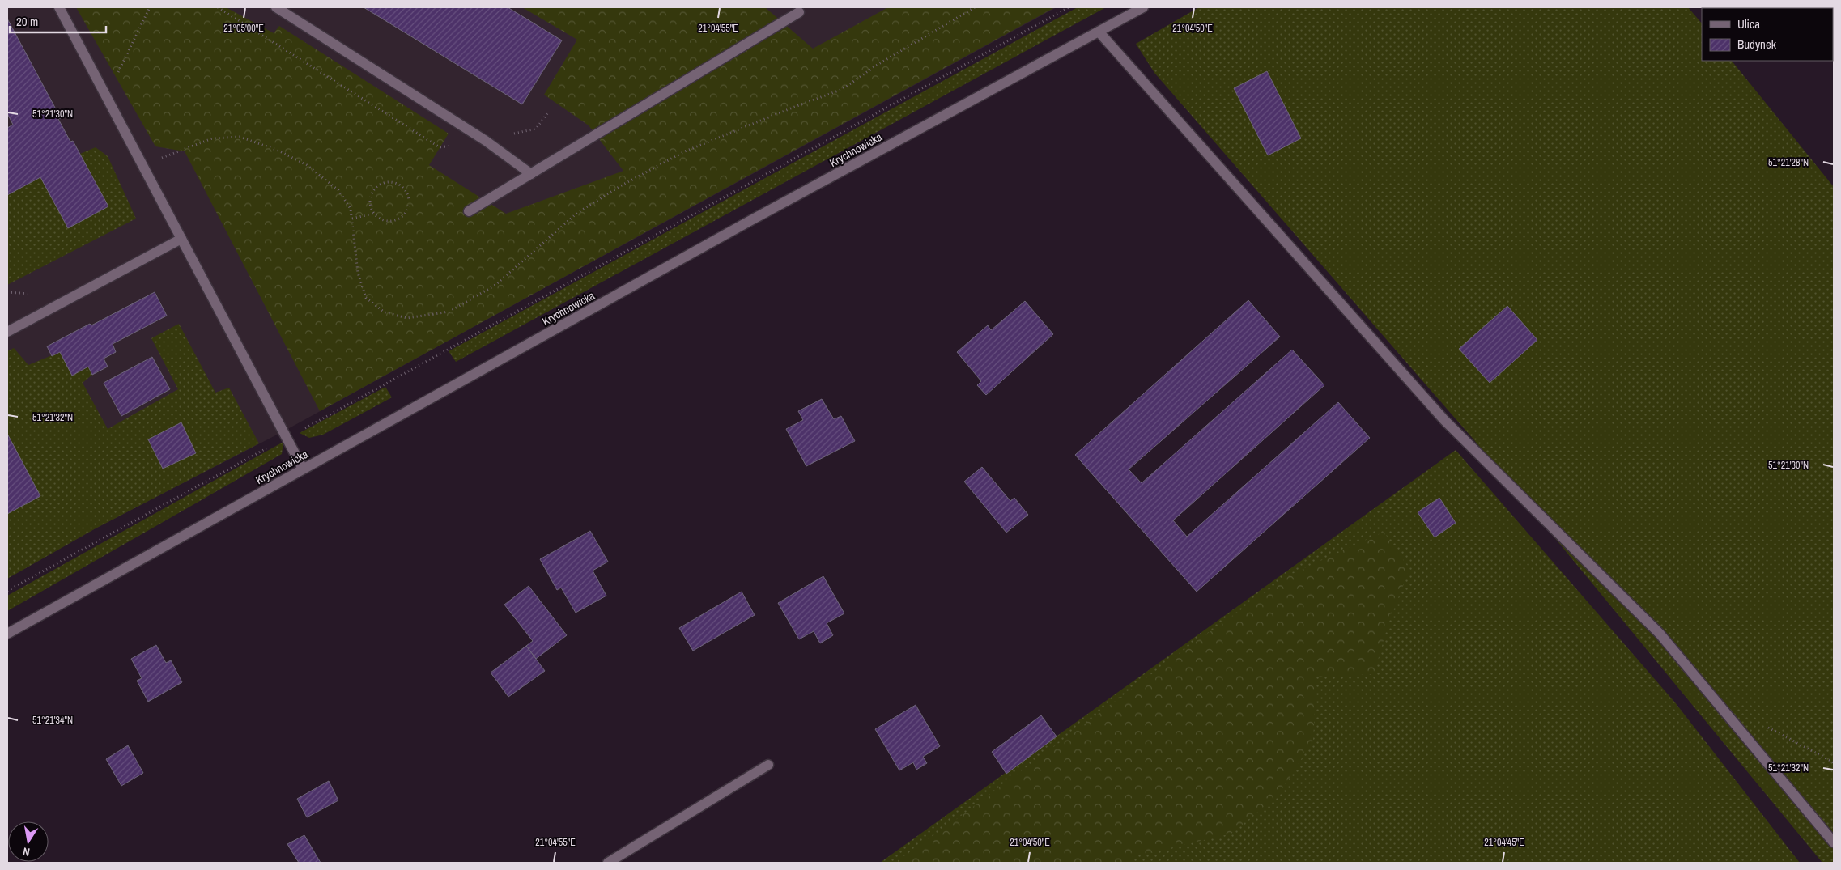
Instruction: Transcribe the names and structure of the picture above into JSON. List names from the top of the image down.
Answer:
{
  "streets": {
    "street": ["Krychnowicka"]
  },
  "legend": ["Ulica", "Budynek"],
  "scale_bar": "20 m",
  "north": "bottom",
  "coordinates": [
    "21°05'00\"E",
    "21°04'55\"E",
    "21°04'50\"E",
    "51°21'30\"N",
    "51°21'28\"N",
    "51°21'32\"N",
    "51°21'34\"N",
    "21°04'45\"E"
  ]
}
